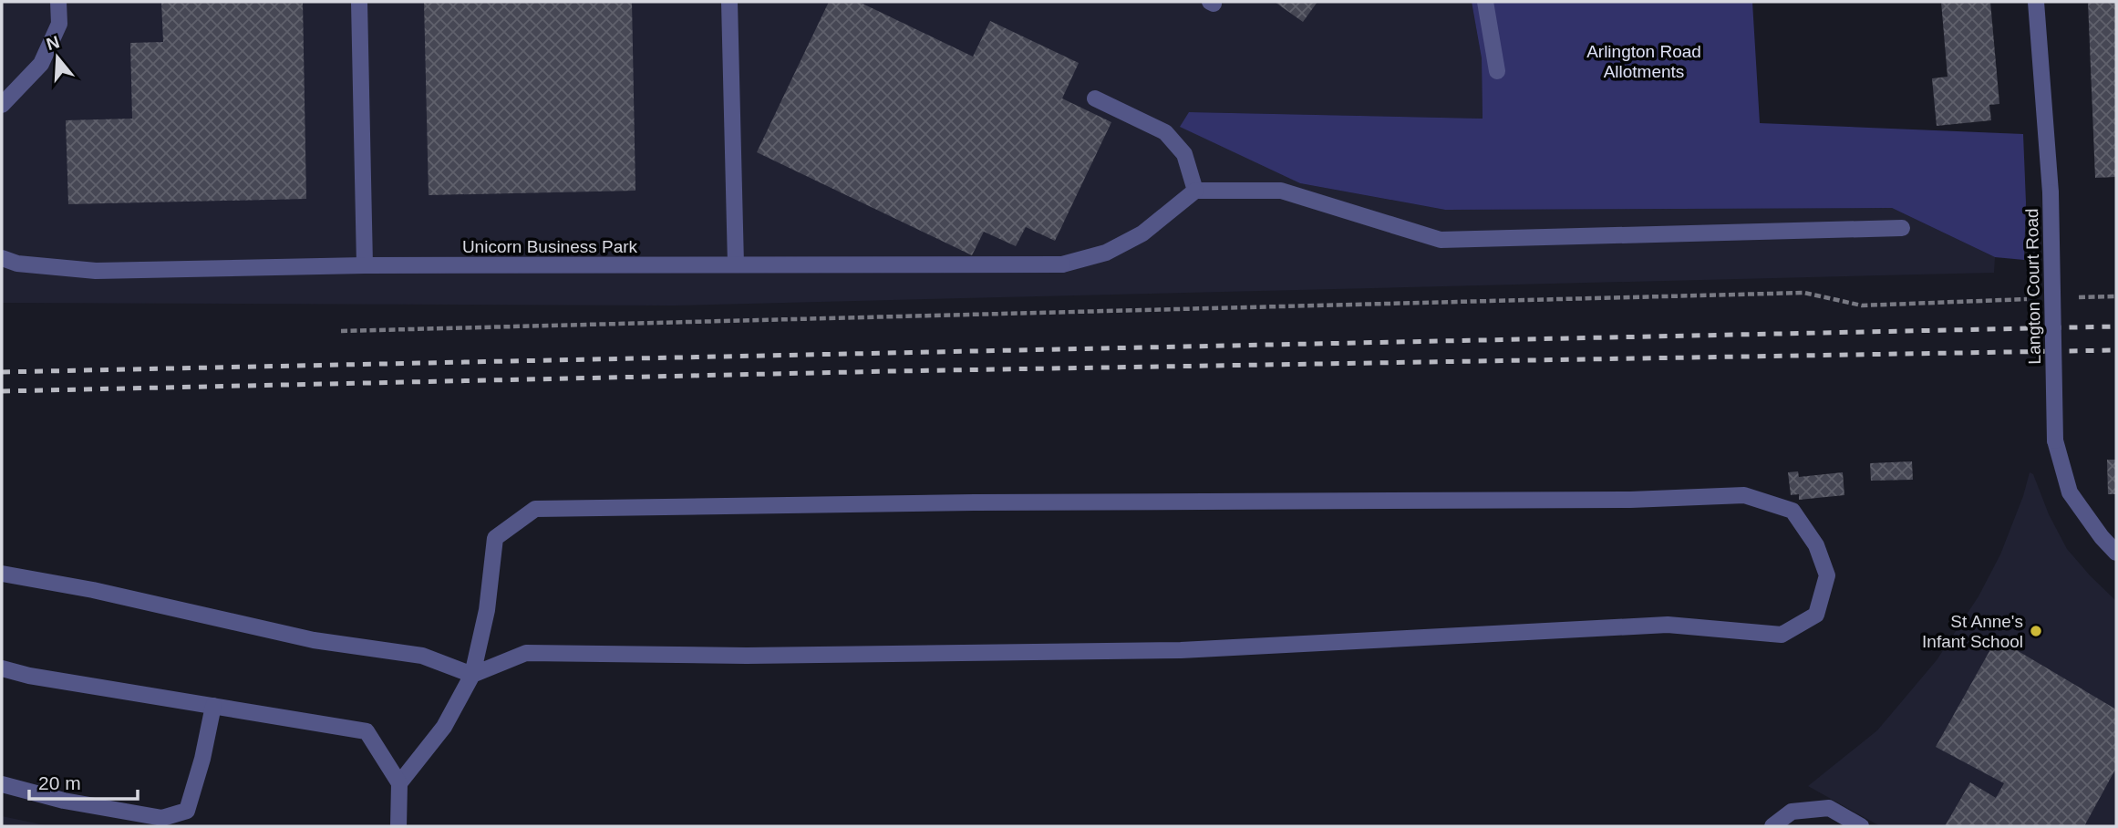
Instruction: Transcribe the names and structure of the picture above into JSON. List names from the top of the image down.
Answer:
{
  "streets": {
    "street": ["Unicorn Business Park", "Langton Court Road"]
  },
  "parks": ["Arlington Road Allotments"],
  "places": ["St Anne's Infant School"],
  "scale_bar": "20 m",
  "north": "top"
}
